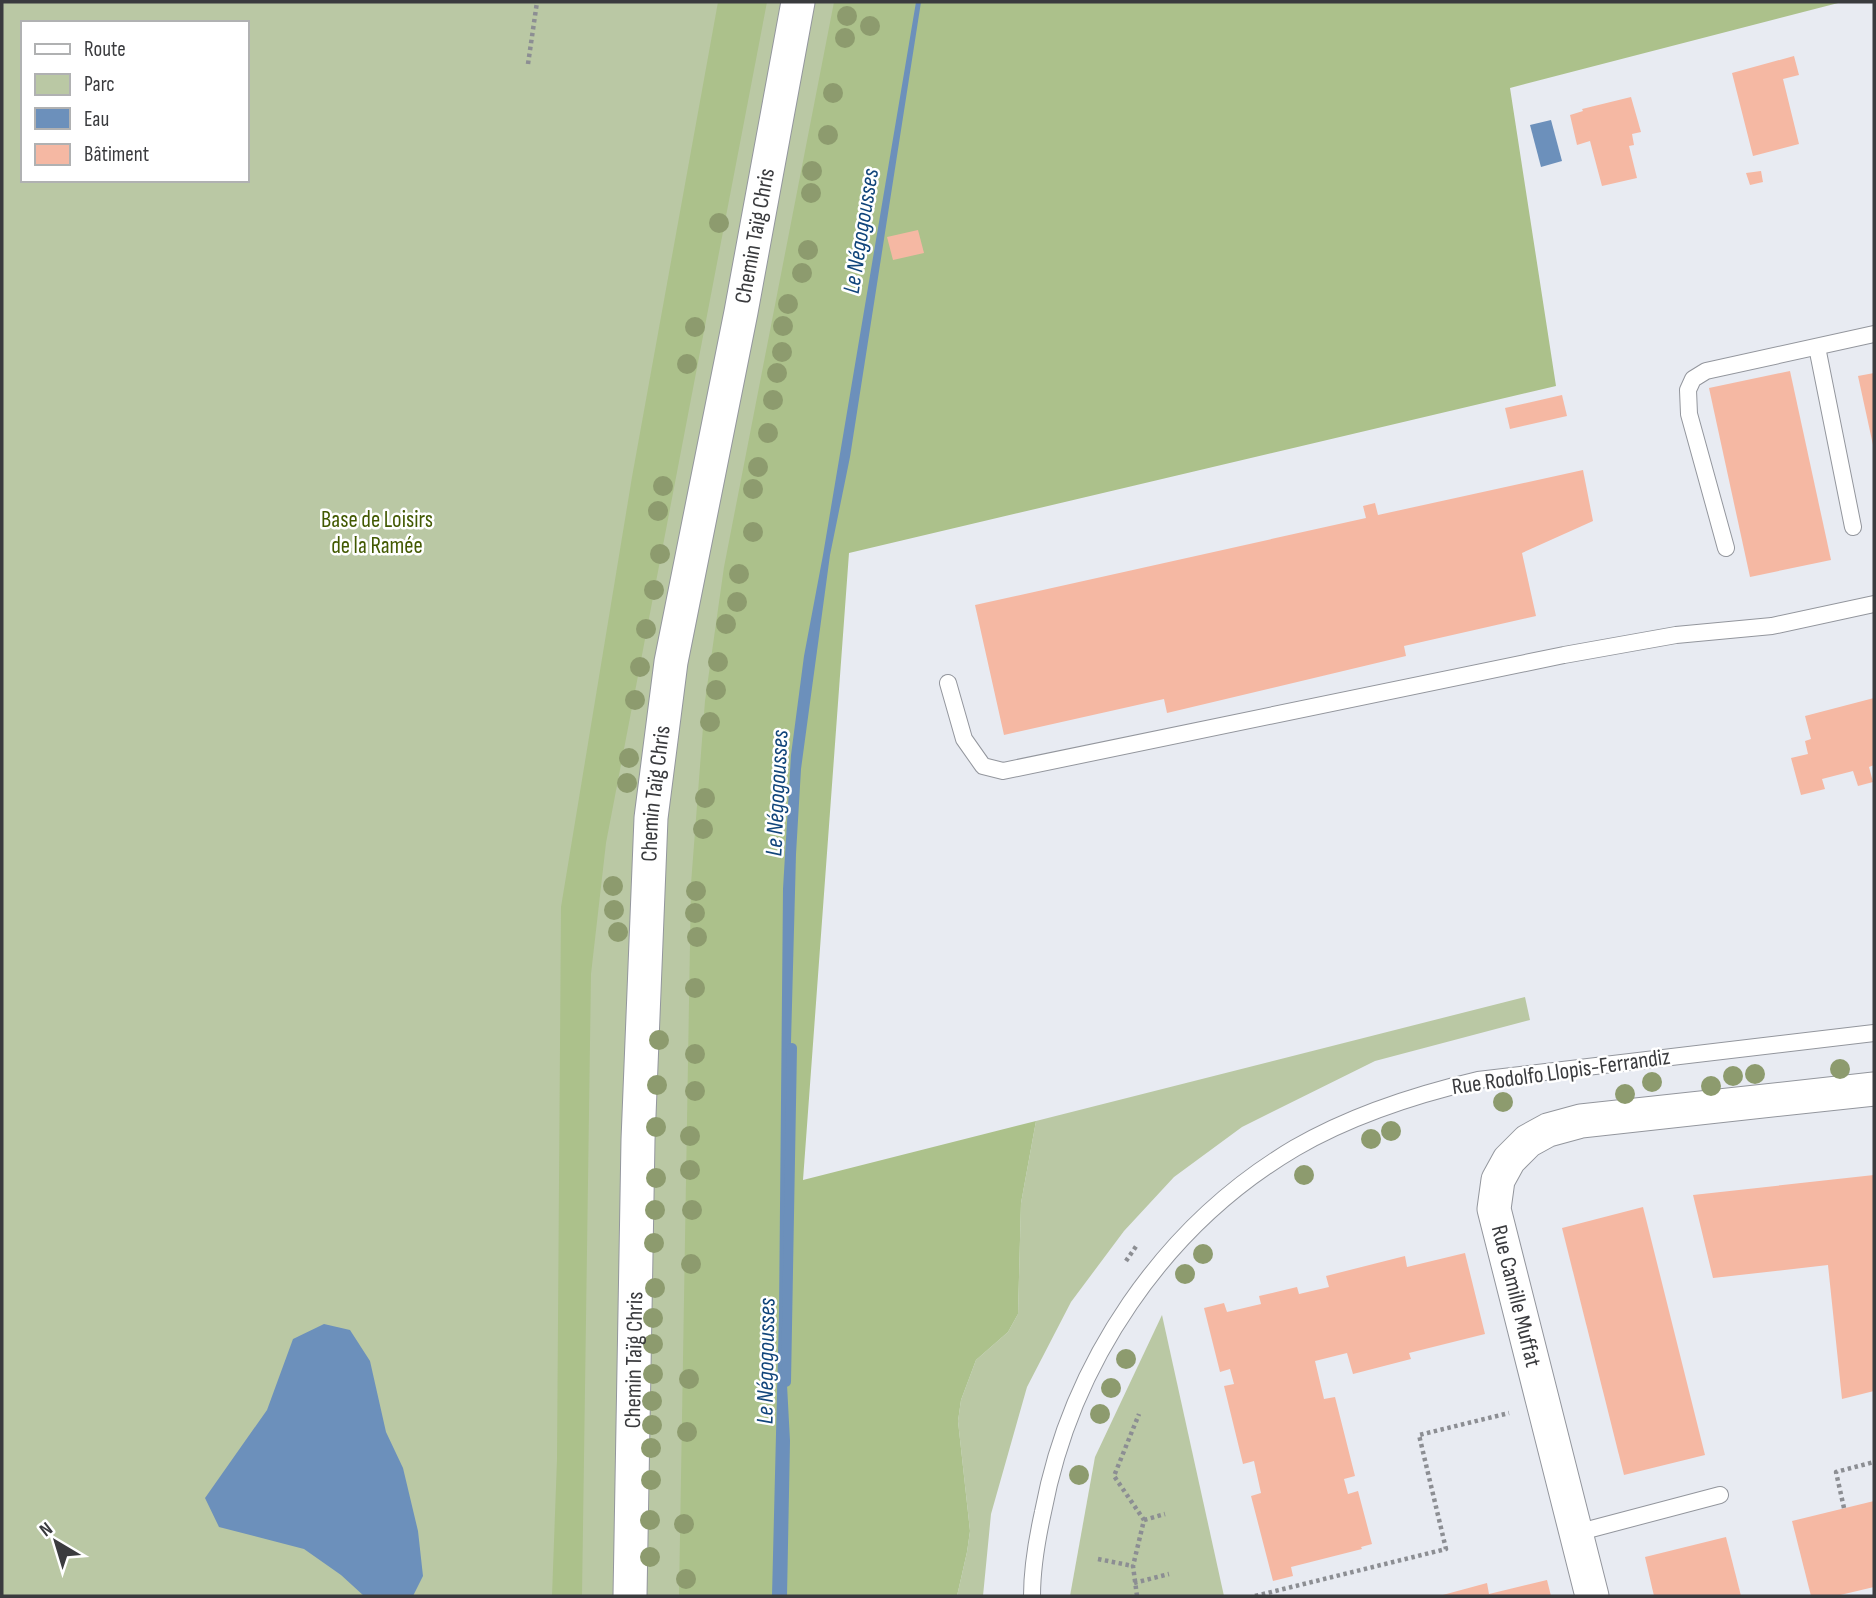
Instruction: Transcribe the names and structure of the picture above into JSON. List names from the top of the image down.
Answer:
{
  "streets": {
    "street": ["Chemin Taïg Chris", "Rue Camille Muffat"],
    "lane": ["Rue Rodolfo Llopis-Ferrandiz"]
  },
  "water": ["Le Négogousses"],
  "parks": ["Base de Loisirs de la Ramée"],
  "legend": [
    "Route",
    "Parc",
    "Eau",
    "Bâtiment"
  ],
  "north": "top left"
}
